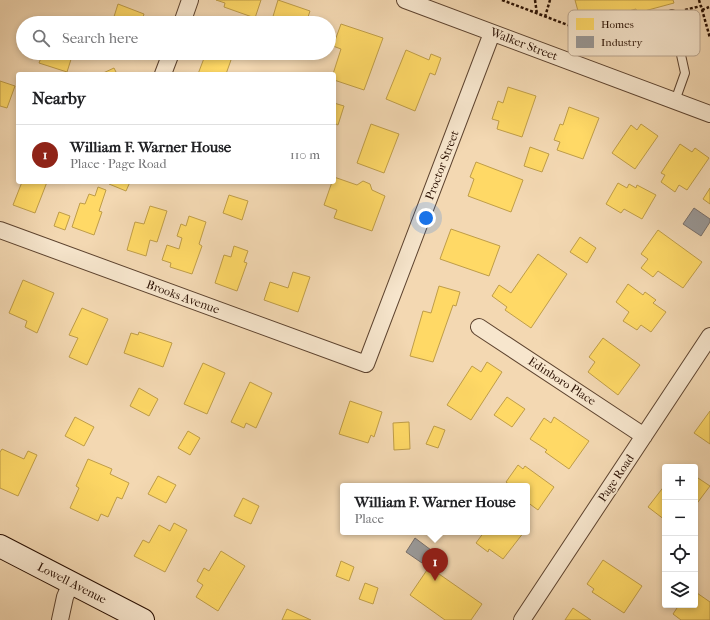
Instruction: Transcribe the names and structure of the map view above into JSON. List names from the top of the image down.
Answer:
{
  "streets": {
    "street": [
      "Walker Street",
      "Proctor Street",
      "Brooks Avenue",
      "Edinboro Place",
      "Page Road",
      "Lowell Avenue"
    ]
  },
  "crossings": [
    ["Walker Street", "Proctor Street"],
    ["Proctor Street", "Brooks Avenue"],
    ["Edinboro Place", "Page Road"]
  ],
  "legend": ["Homes", "Industry"],
  "page": {
    "search": "Search here",
    "heading": "Nearby",
    "list": [
      {
        "mark": "1",
        "name": "William F. Warner House",
        "note": "Place · Page Road",
        "value": "110 m"
      }
    ],
    "map_buttons": ["+", "−"],
    "popup": ["William F. Warner House", "Place"],
    "pins": "1"
  }
}
